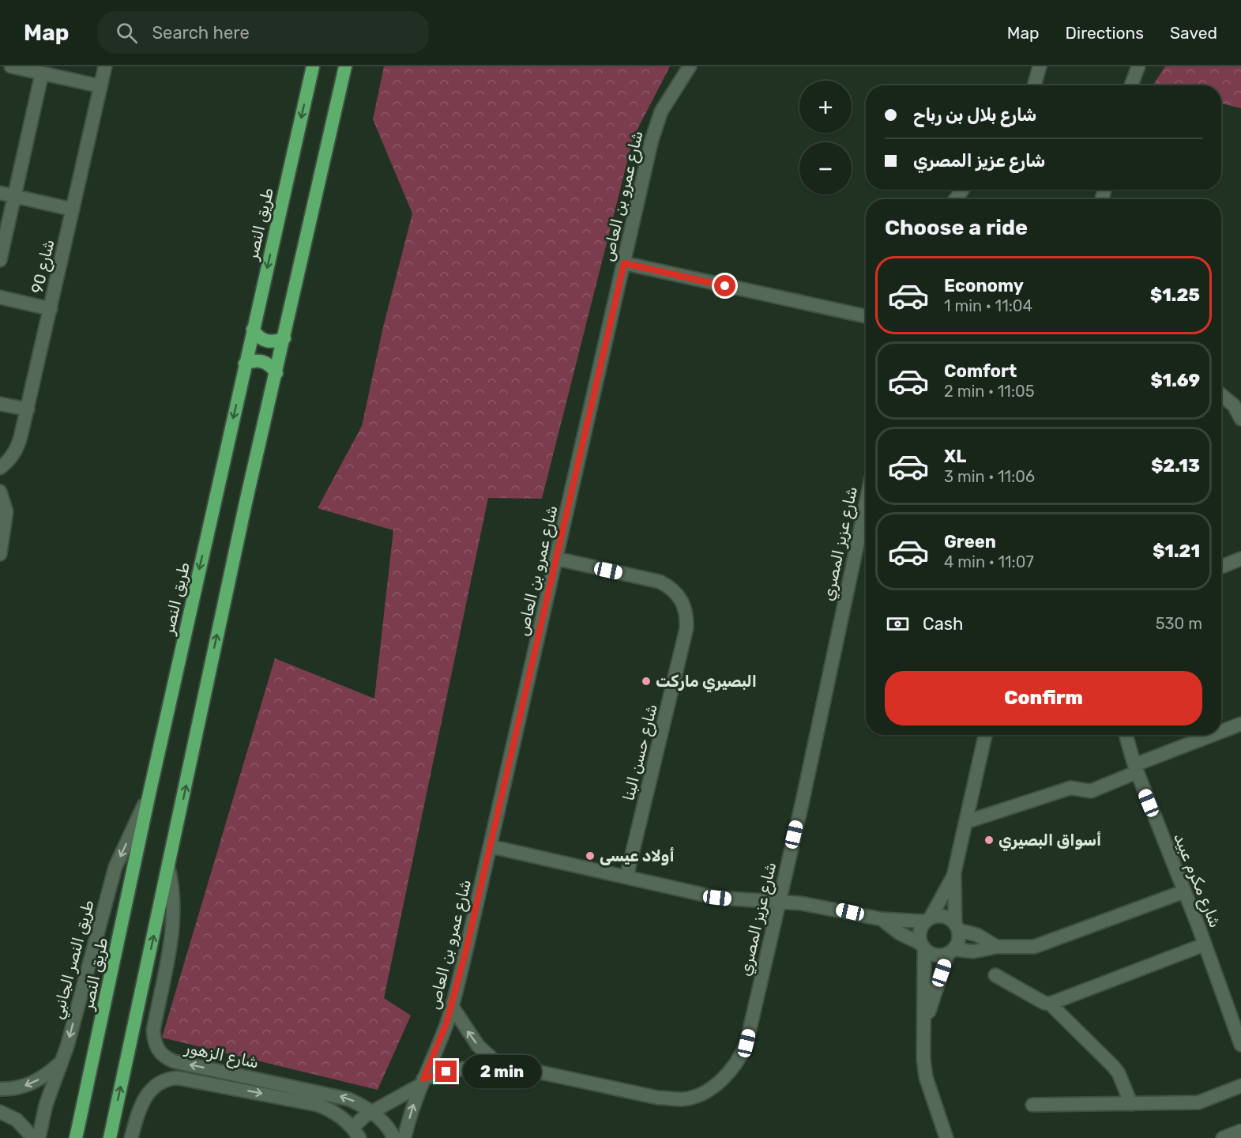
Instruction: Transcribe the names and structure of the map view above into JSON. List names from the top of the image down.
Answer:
{
  "streets": {
    "highway": ["طريق النصر"],
    "street": [
      "شارع عمرو بن العاص",
      "شارع 90",
      "شارع عزيز المصري",
      "شارع حسن البنا",
      "شارع مكرم عبيد",
      "طريق النصر الجانبي",
      "شارع الزهور"
    ]
  },
  "crossings": [
    ["شارع عمرو بن العاص", "شارع عزيز المصري"],
    ["شارع عمرو بن العاص", "شارع حسن البنا"],
    ["طريق النصر", "طريق النصر الجانبي"]
  ],
  "one_way": ["طريق النصر الجانبي"],
  "places": ["البصيري ماركت", "أسواق البصيري", "أولاد عيسى"],
  "page": {
    "header": "Map",
    "search": "Search here",
    "nav": ["Map", "Directions", "Saved"],
    "map_buttons": ["+", "−"],
    "banner": ["شارع بلال بن رباح", "شارع عزيز المصري"],
    "heading": "Choose a ride",
    "list": [
      {
        "name": "Economy",
        "note": "1 min · 11:04",
        "value": "$1.25"
      },
      {
        "name": "Comfort",
        "note": "2 min · 11:05",
        "value": "$1.69"
      },
      {
        "name": "XL",
        "note": "3 min · 11:06",
        "value": "$2.13"
      },
      {
        "name": "Green",
        "note": "4 min · 11:07",
        "value": "$1.21"
      }
    ],
    "pay": ["Cash", "530 m"],
    "buttons": "Confirm",
    "bubble": "2 min"
  }
}
